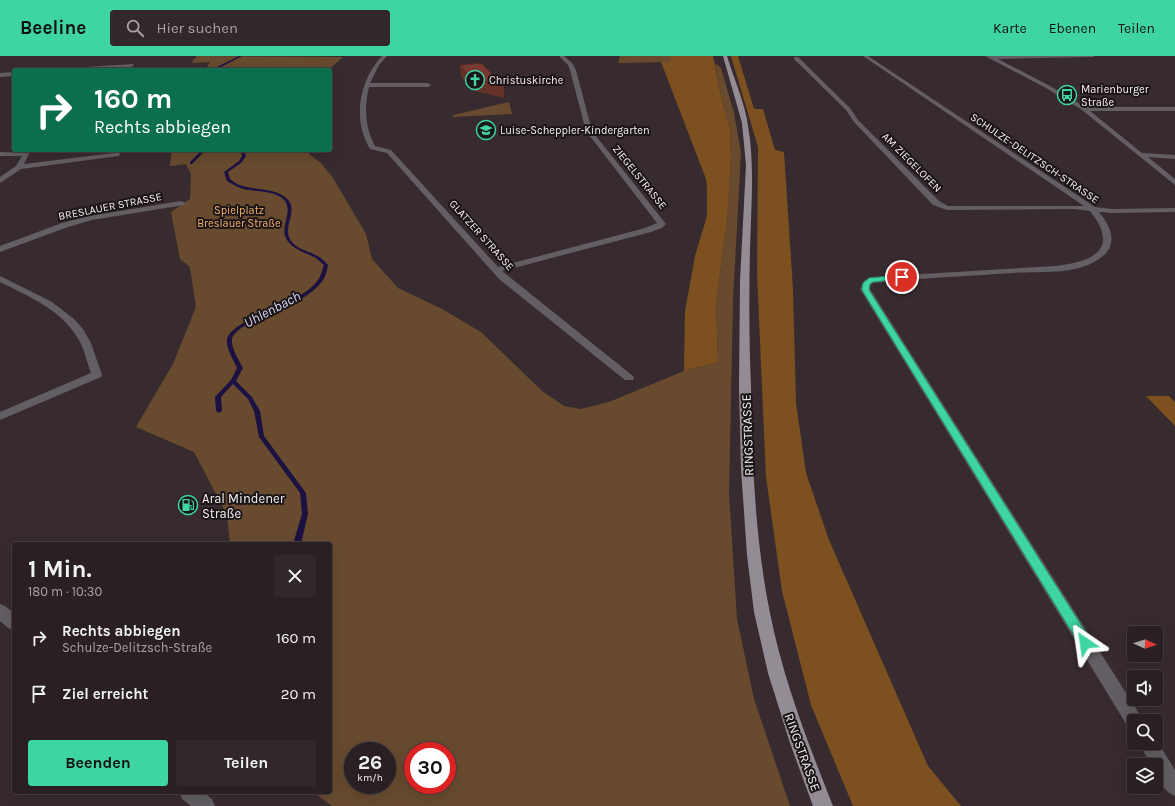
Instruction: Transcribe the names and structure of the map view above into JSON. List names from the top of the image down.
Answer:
{
  "streets": {
    "main road": ["RINGSTRASSE"],
    "street": [
      "SCHULZE-DELITZSCH-STRASSE",
      "AM ZIEGELOFEN",
      "ZIEGELSTRASSE",
      "BRESLAUER STRASSE",
      "GLATZER STRASSE"
    ]
  },
  "crossings": [
    ["SCHULZE-DELITZSCH-STRASSE", "AM ZIEGELOFEN"],
    ["ZIEGELSTRASSE", "GLATZER STRASSE"]
  ],
  "water": ["Uhlenbach"],
  "parks": ["Spielplatz Breslauer Straße"],
  "places": {
    "church": ["Christuskirche"],
    "bus stop": ["Marienburger Straße"],
    "school or university": ["Luise-Scheppler-Kindergarten"],
    "fuel station": ["Aral Mindener Straße"]
  },
  "north": "right",
  "page": {
    "header": "Beeline",
    "search": "Hier suchen",
    "nav": ["Karte", "Ebenen", "Teilen"],
    "turn": ["160 m", "Rechts abbiegen"],
    "heading": ["1 Min.", "180 m · 10:30"],
    "list": [
      {
        "name": "Rechts abbiegen",
        "note": "Schulze-Delitzsch-Straße",
        "value": "160 m"
      },
      {
        "name": "Ziel erreicht",
        "value": "20 m"
      }
    ],
    "buttons": ["Beenden", "Teilen"],
    "speed": "26 km/h",
    "limit": "30"
  }
}
